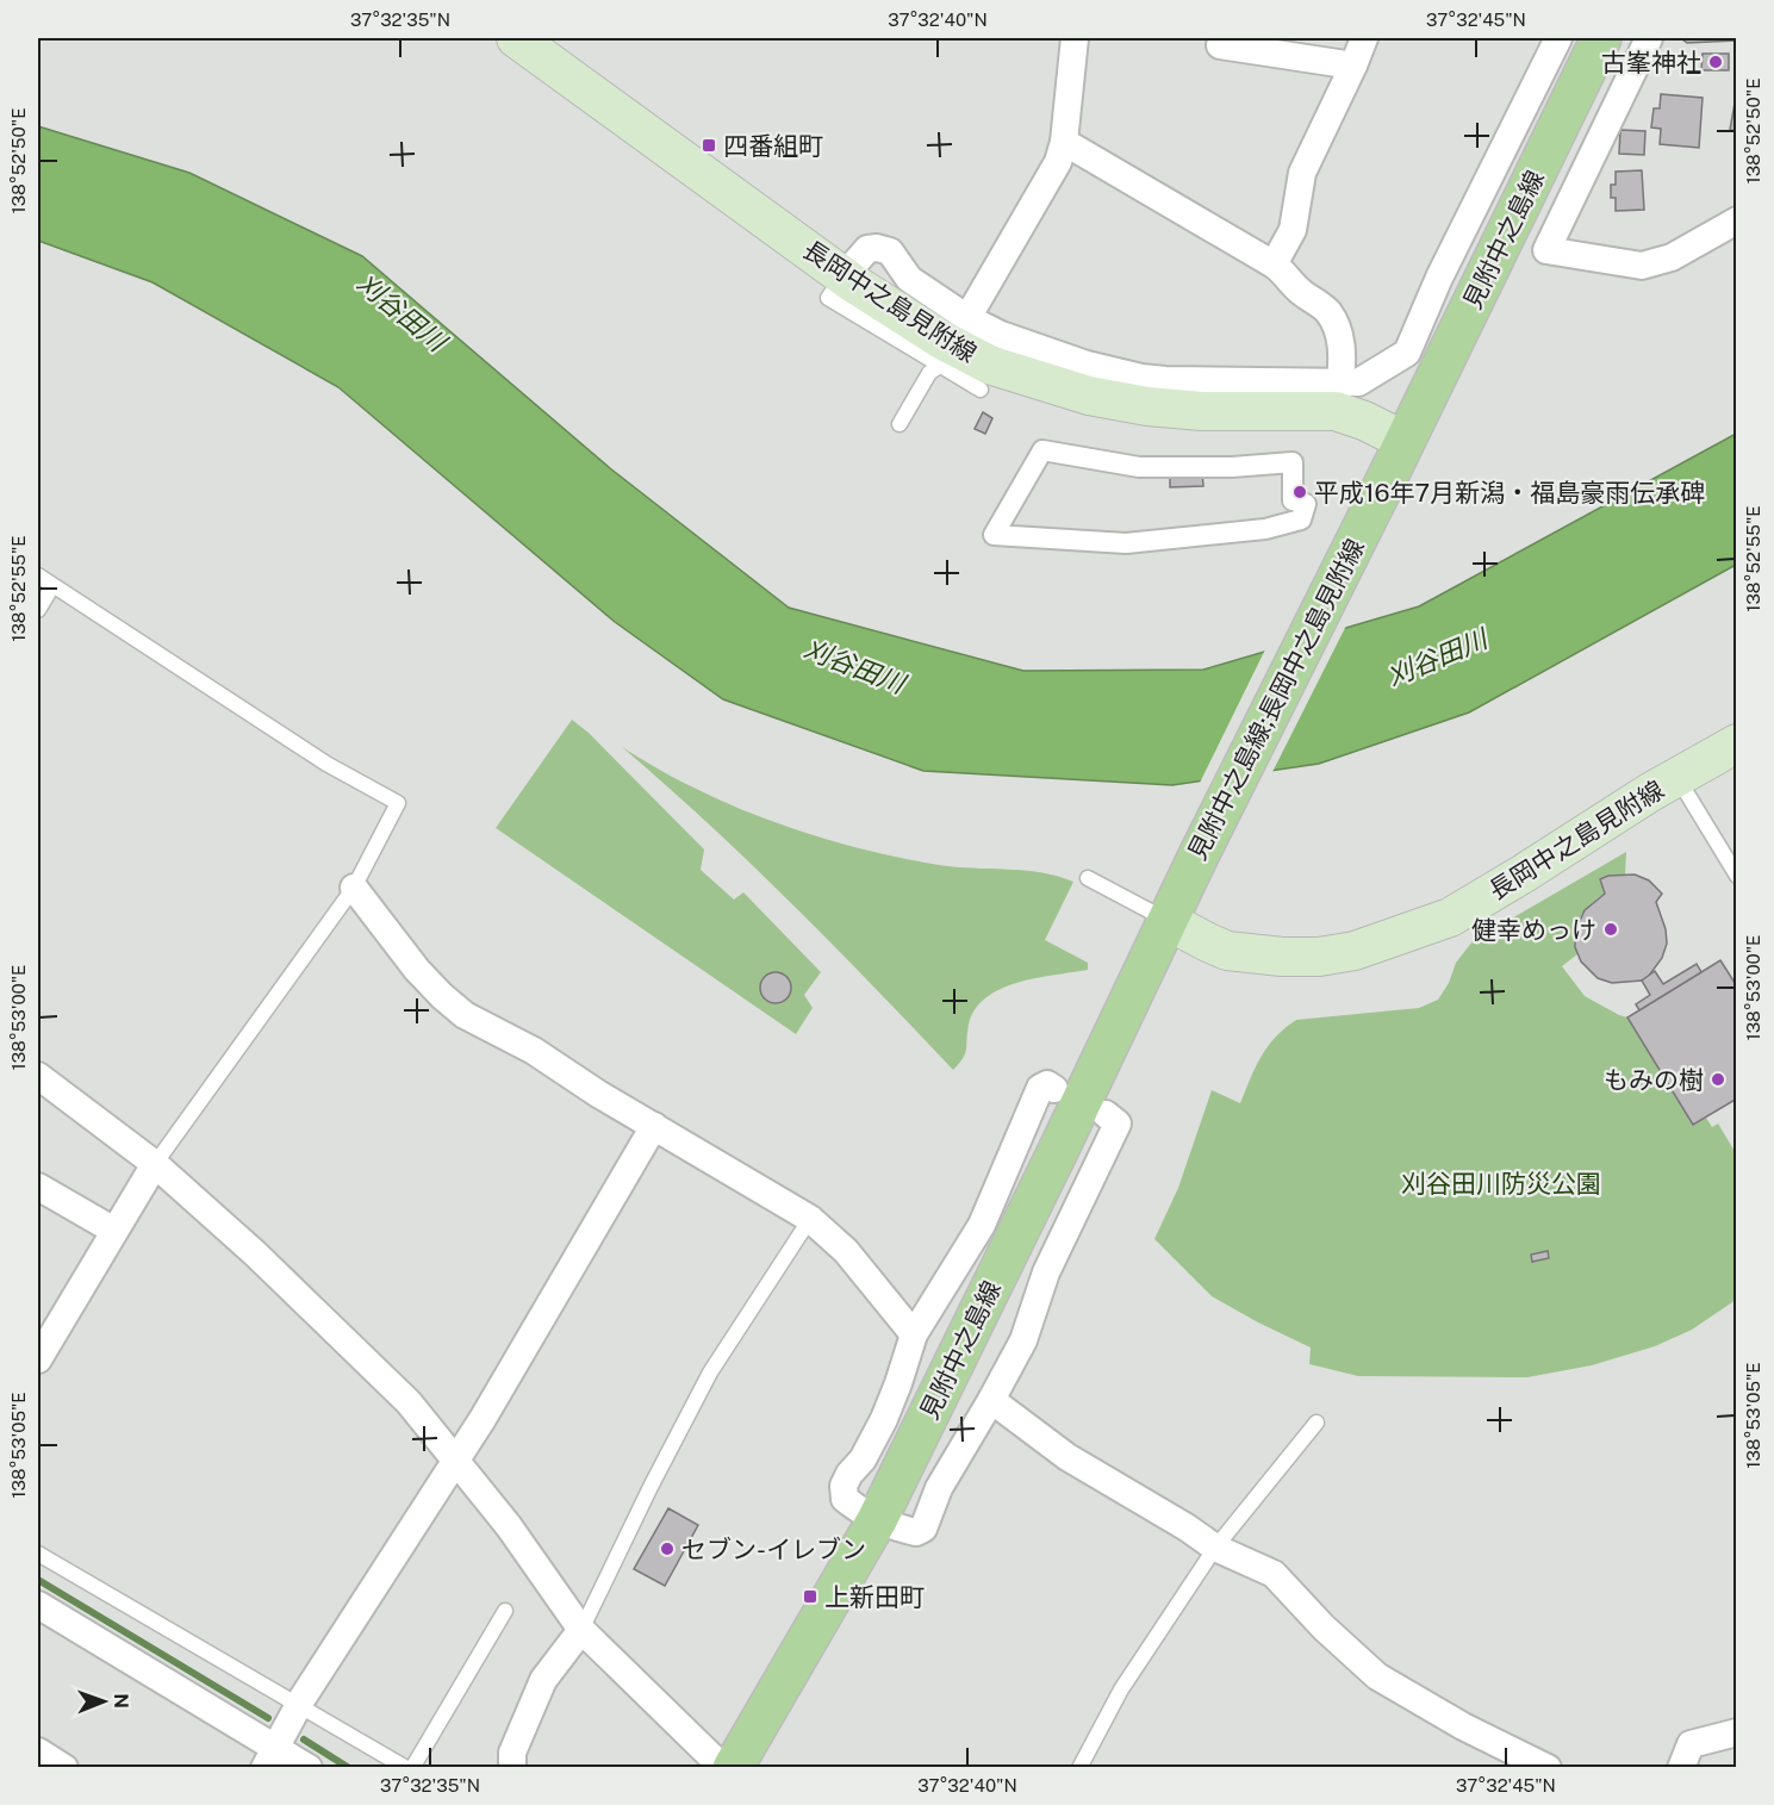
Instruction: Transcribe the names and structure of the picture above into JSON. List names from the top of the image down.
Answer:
{
  "streets": {
    "main road": ["見附中之島線", "長岡中之島見附線", "見附中之島線;長岡中之島見附線"]
  },
  "crossings": [
    ["見附中之島線", "長岡中之島見附線"],
    ["見附中之島線", "見附中之島線;長岡中之島見附線"],
    ["長岡中之島見附線", "見附中之島線;長岡中之島見附線"]
  ],
  "water": ["刈谷田川"],
  "parks": ["刈谷田川防災公園"],
  "places": {
    "other": [
      "古峯神社",
      "平成16年7月新潟・福島豪雨伝承碑",
      "健幸めっけ",
      "もみの樹",
      "セブン-イレブン"
    ],
    "transit": ["四番組町", "上新田町"]
  },
  "north": "right",
  "coordinates": [
    "37°32'35\"N",
    "37°32'40\"N",
    "37°32'45\"N",
    "138°52'50\"E",
    "138°52'55\"E",
    "138°53'00\"E",
    "138°53'05\"E"
  ]
}
